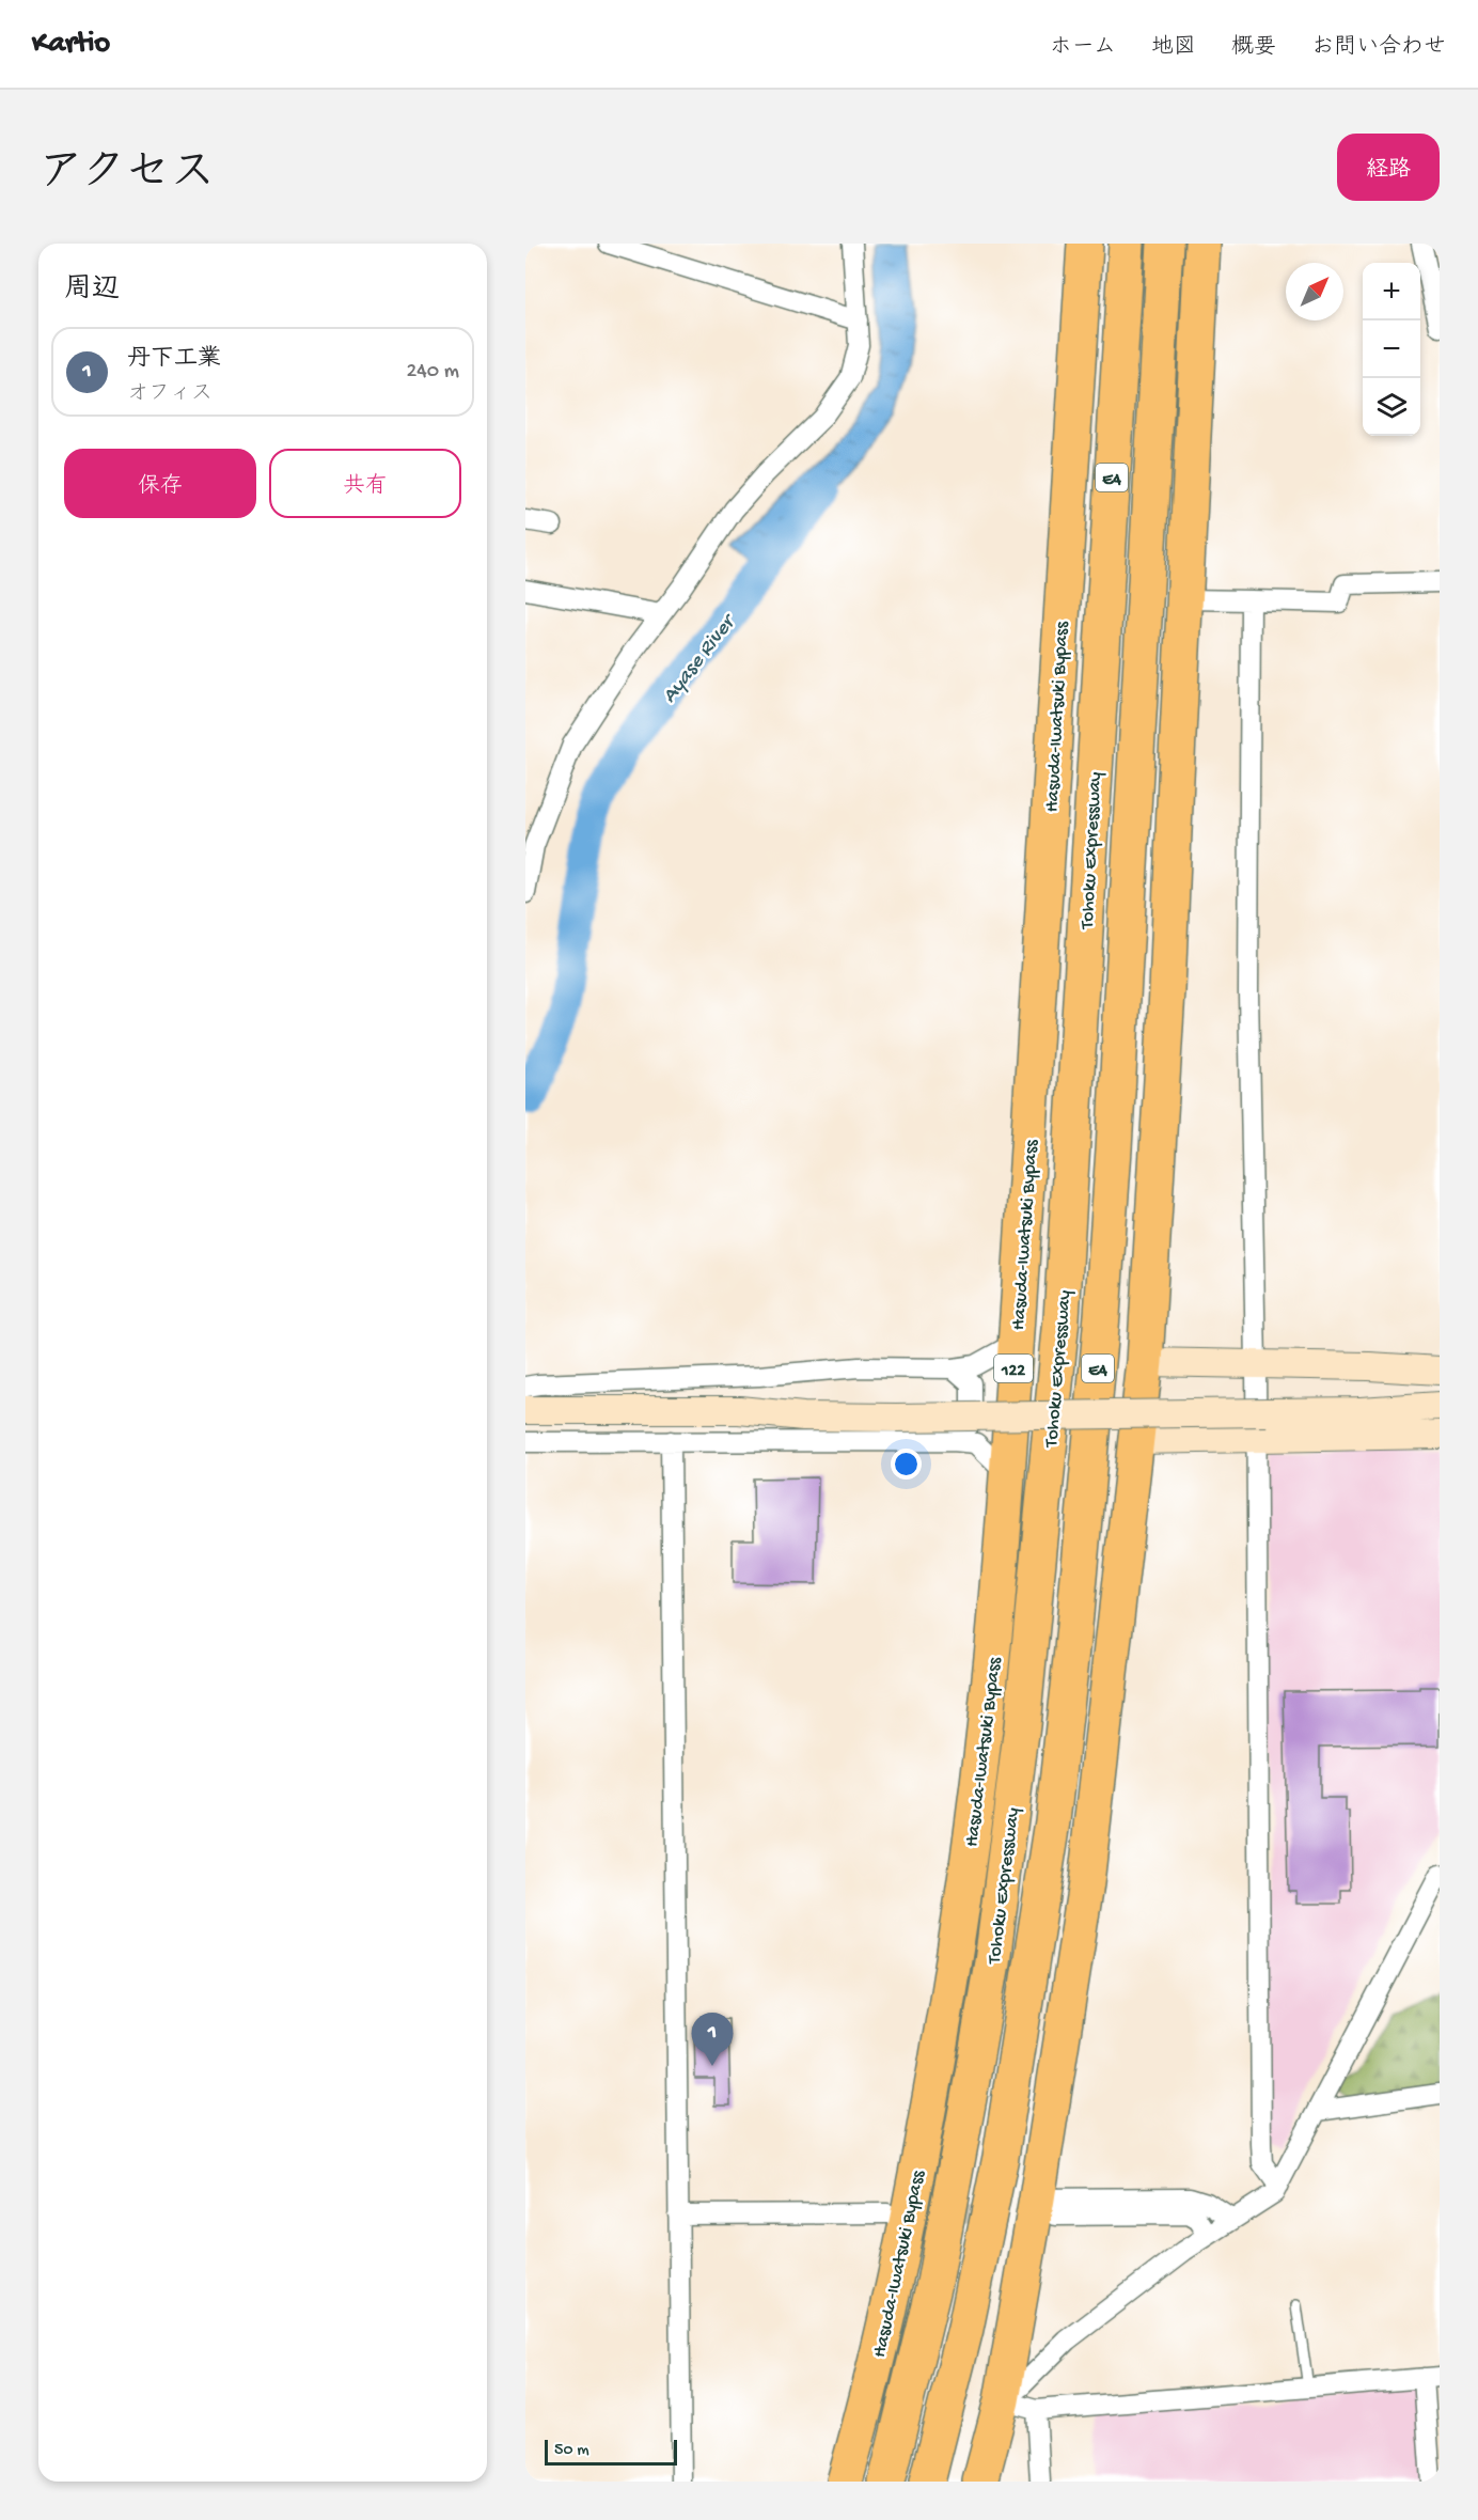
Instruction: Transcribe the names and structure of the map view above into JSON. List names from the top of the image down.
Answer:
{
  "streets": {
    "highway": [
      "E4",
      "Hasuda-Iwatsuki Bypass",
      "Tohoku Expressway",
      "122"
    ]
  },
  "water": ["Ayase River"],
  "scale_bar": "50 m",
  "north": "top right",
  "page": {
    "header": "Kartio",
    "nav": [
      "ホーム",
      "地図",
      "概要",
      "お問い合わせ"
    ],
    "title": "アクセス",
    "buttons": [
      "経路",
      ["保存", "共有"]
    ],
    "heading": "周辺",
    "map_buttons": ["+", "−"],
    "list": [
      {
        "mark": "1",
        "name": "丹下工業",
        "note": "オフィス",
        "value": "240 m"
      }
    ],
    "pins": "1",
    "scale": "50 m"
  }
}
